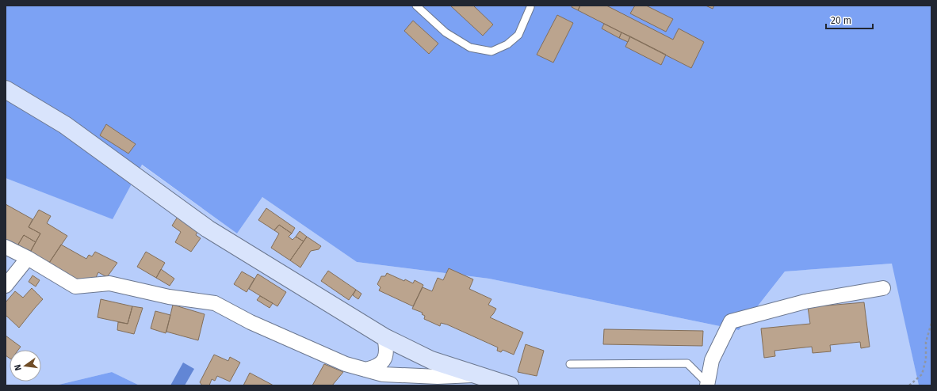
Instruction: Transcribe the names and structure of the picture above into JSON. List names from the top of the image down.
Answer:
{
  "scale_bar": "20 m",
  "north": "left"
}
